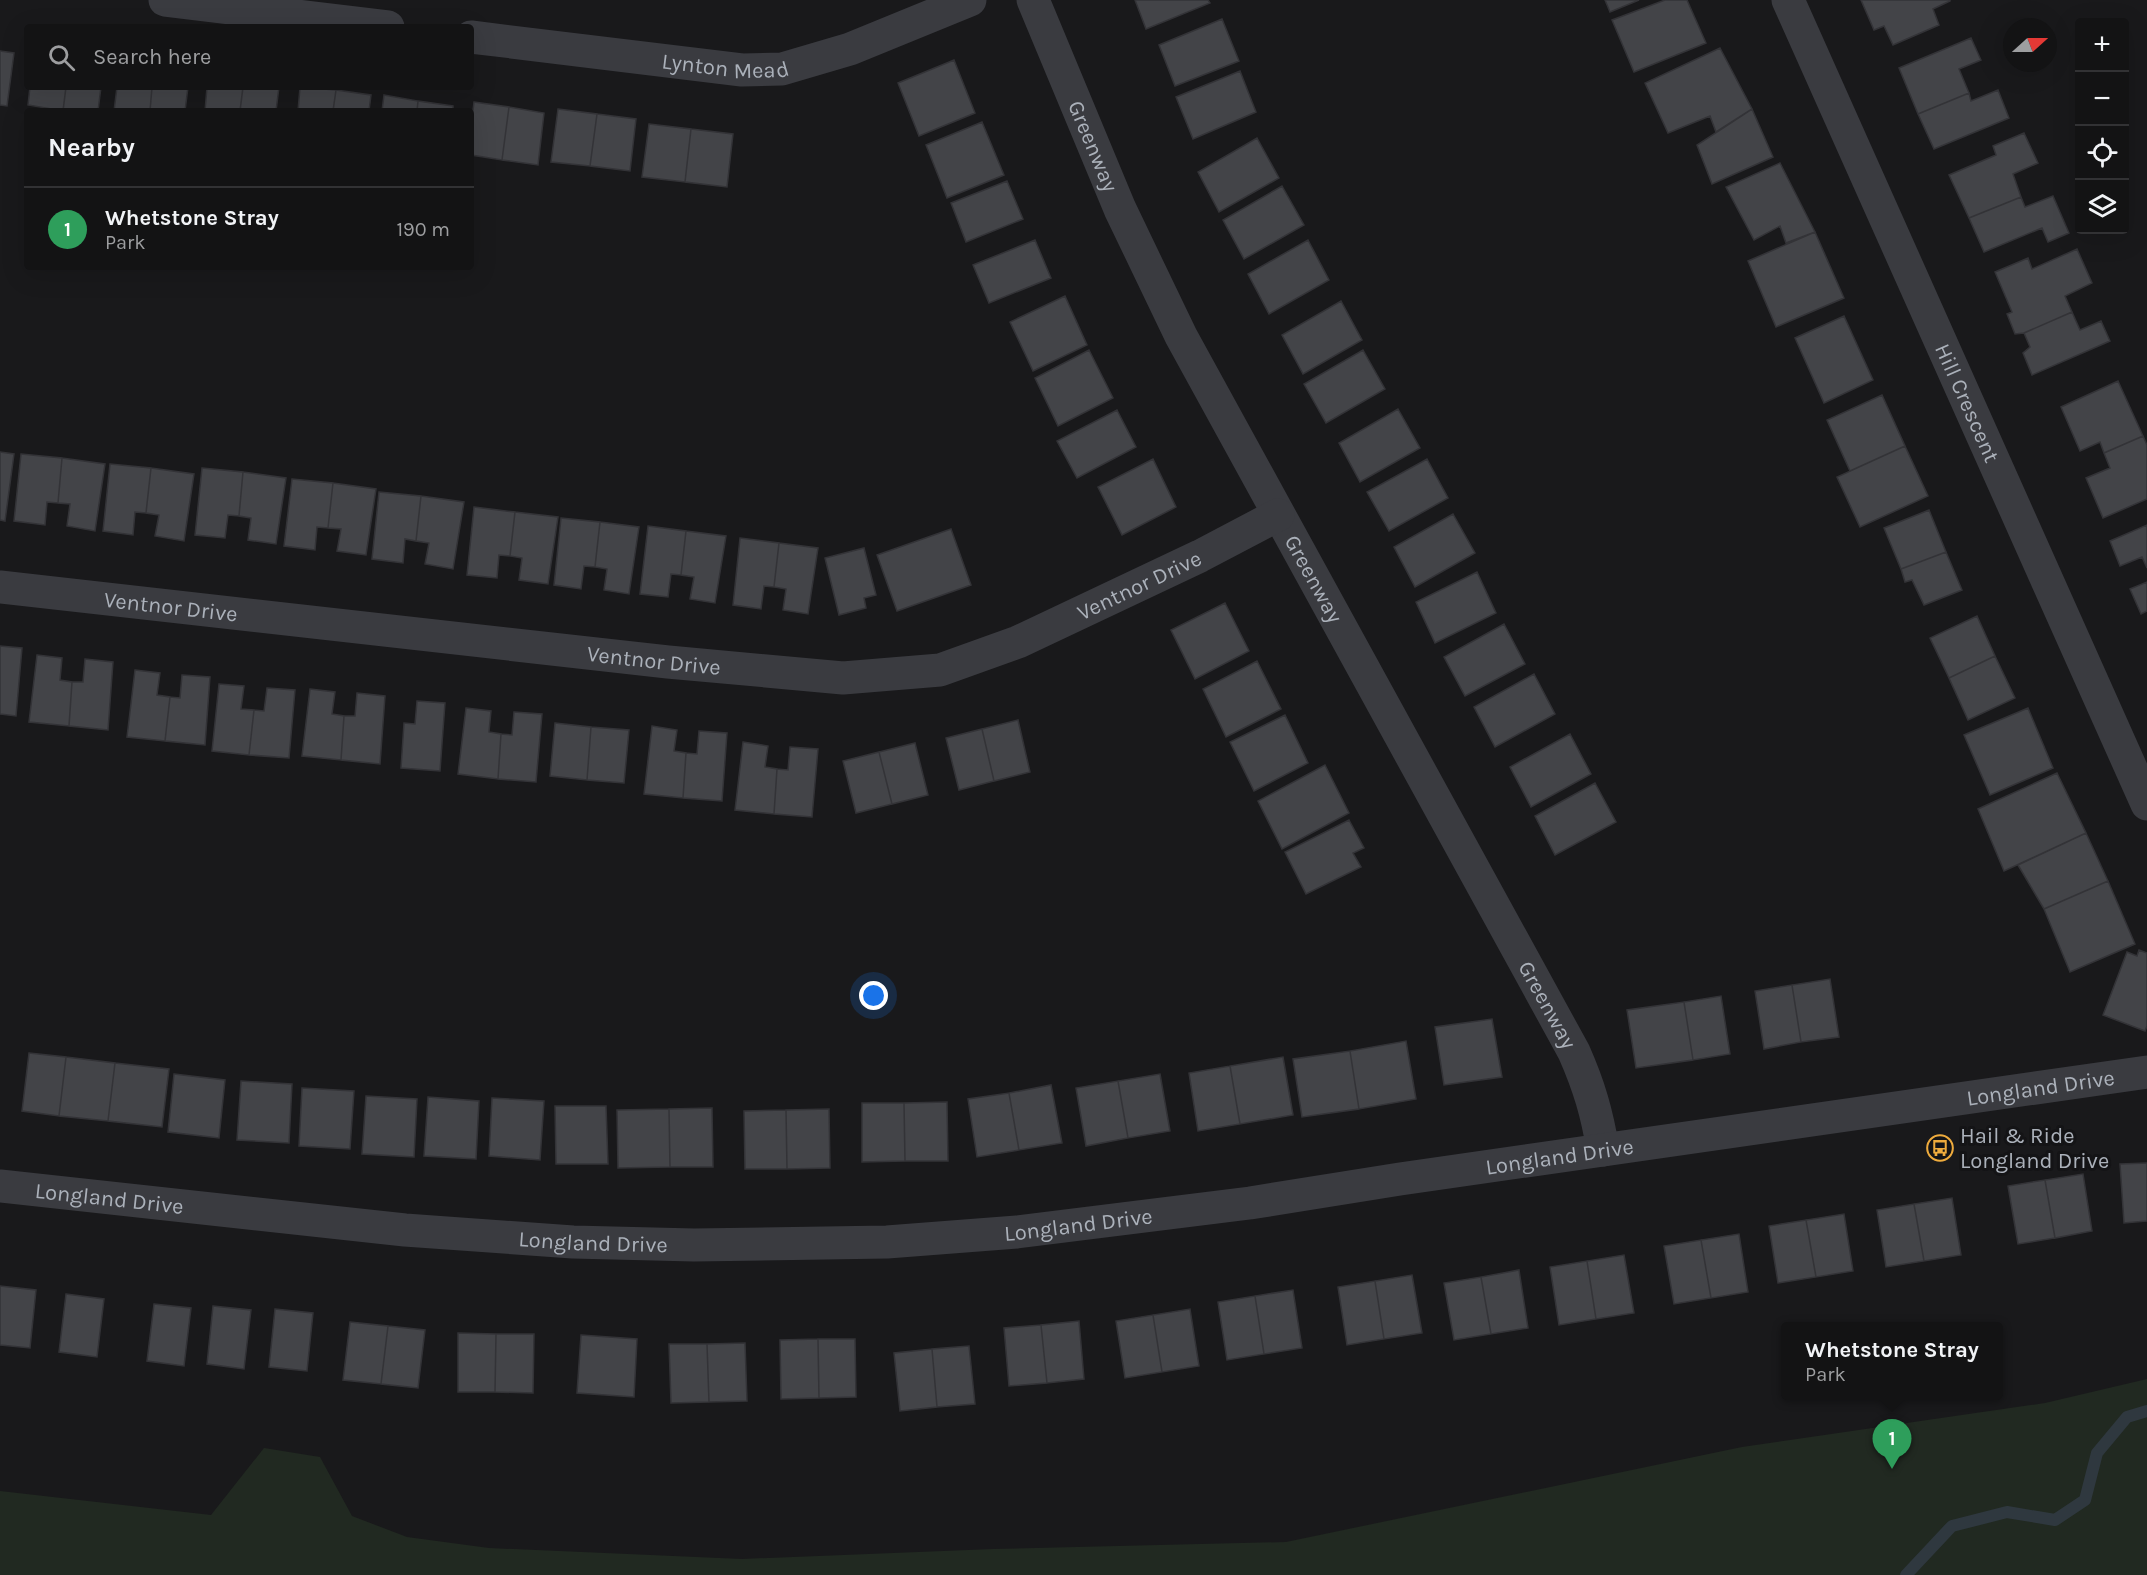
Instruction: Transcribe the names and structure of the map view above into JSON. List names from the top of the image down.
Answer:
{
  "streets": {
    "street": [
      "Lynton Mead",
      "Greenway",
      "Hill Crescent",
      "Ventnor Drive",
      "Longland Drive"
    ]
  },
  "crossings": [
    ["Greenway", "Ventnor Drive"],
    ["Greenway", "Longland Drive"]
  ],
  "places": {
    "bus stop": ["Hail & Ride Longland Drive"]
  },
  "north": "right",
  "page": {
    "map_buttons": ["+", "−"],
    "search": "Search here",
    "heading": "Nearby",
    "list": [
      {
        "mark": "1",
        "name": "Whetstone Stray",
        "note": "Park",
        "value": "190 m"
      }
    ],
    "popup": ["Whetstone Stray", "Park"],
    "pins": "1"
  }
}
